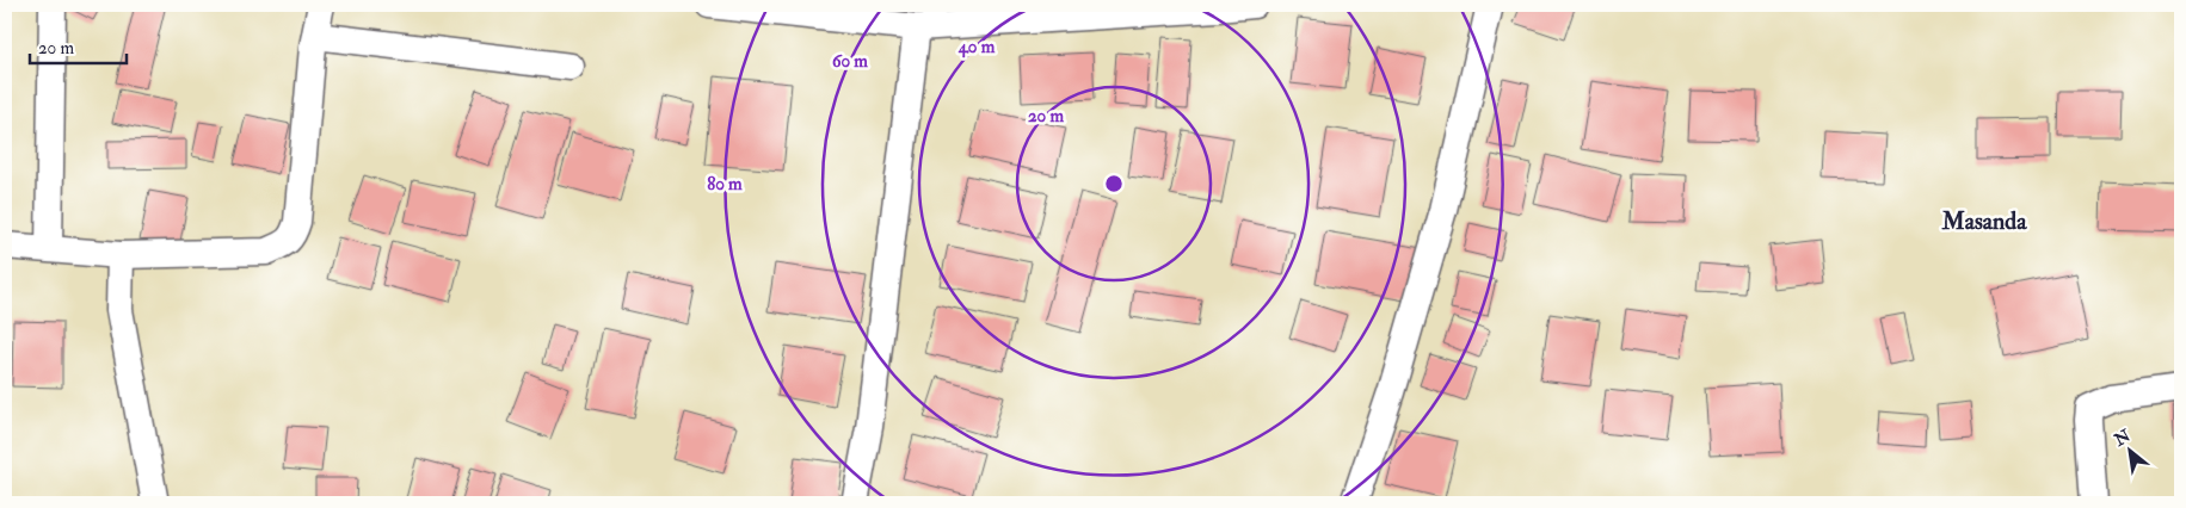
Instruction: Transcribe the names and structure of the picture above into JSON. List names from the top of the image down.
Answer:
{
  "districts": ["Masanda"],
  "scale_bar": "20 m",
  "north": "top left",
  "rings": [
    "40 m",
    "60 m",
    "20 m",
    "80 m"
  ]
}
